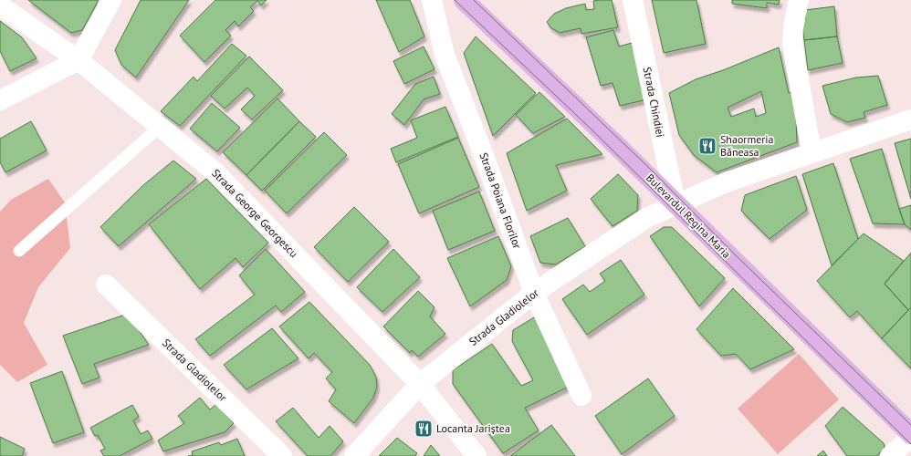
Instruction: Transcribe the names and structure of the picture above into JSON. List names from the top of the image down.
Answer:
{
  "streets": {
    "main road": ["Bulevardul Regina Maria"],
    "street": [
      "Strada Chindiei",
      "Strada Poiana Florilor",
      "Strada George Georgescu",
      "Strada Gladiolelor"
    ]
  },
  "crossings": [
    ["Strada Chindiei", "Bulevardul Regina Maria"],
    ["Strada Chindiei", "Strada Gladiolelor"],
    ["Strada Poiana Florilor", "Strada Gladiolelor"],
    ["Strada George Georgescu", "Strada Gladiolelor"],
    ["Bulevardul Regina Maria", "Strada Gladiolelor"]
  ],
  "places": {
    "restaurant": ["Shaormeria Băneasa", "Locanta Jariștea"]
  }
}
